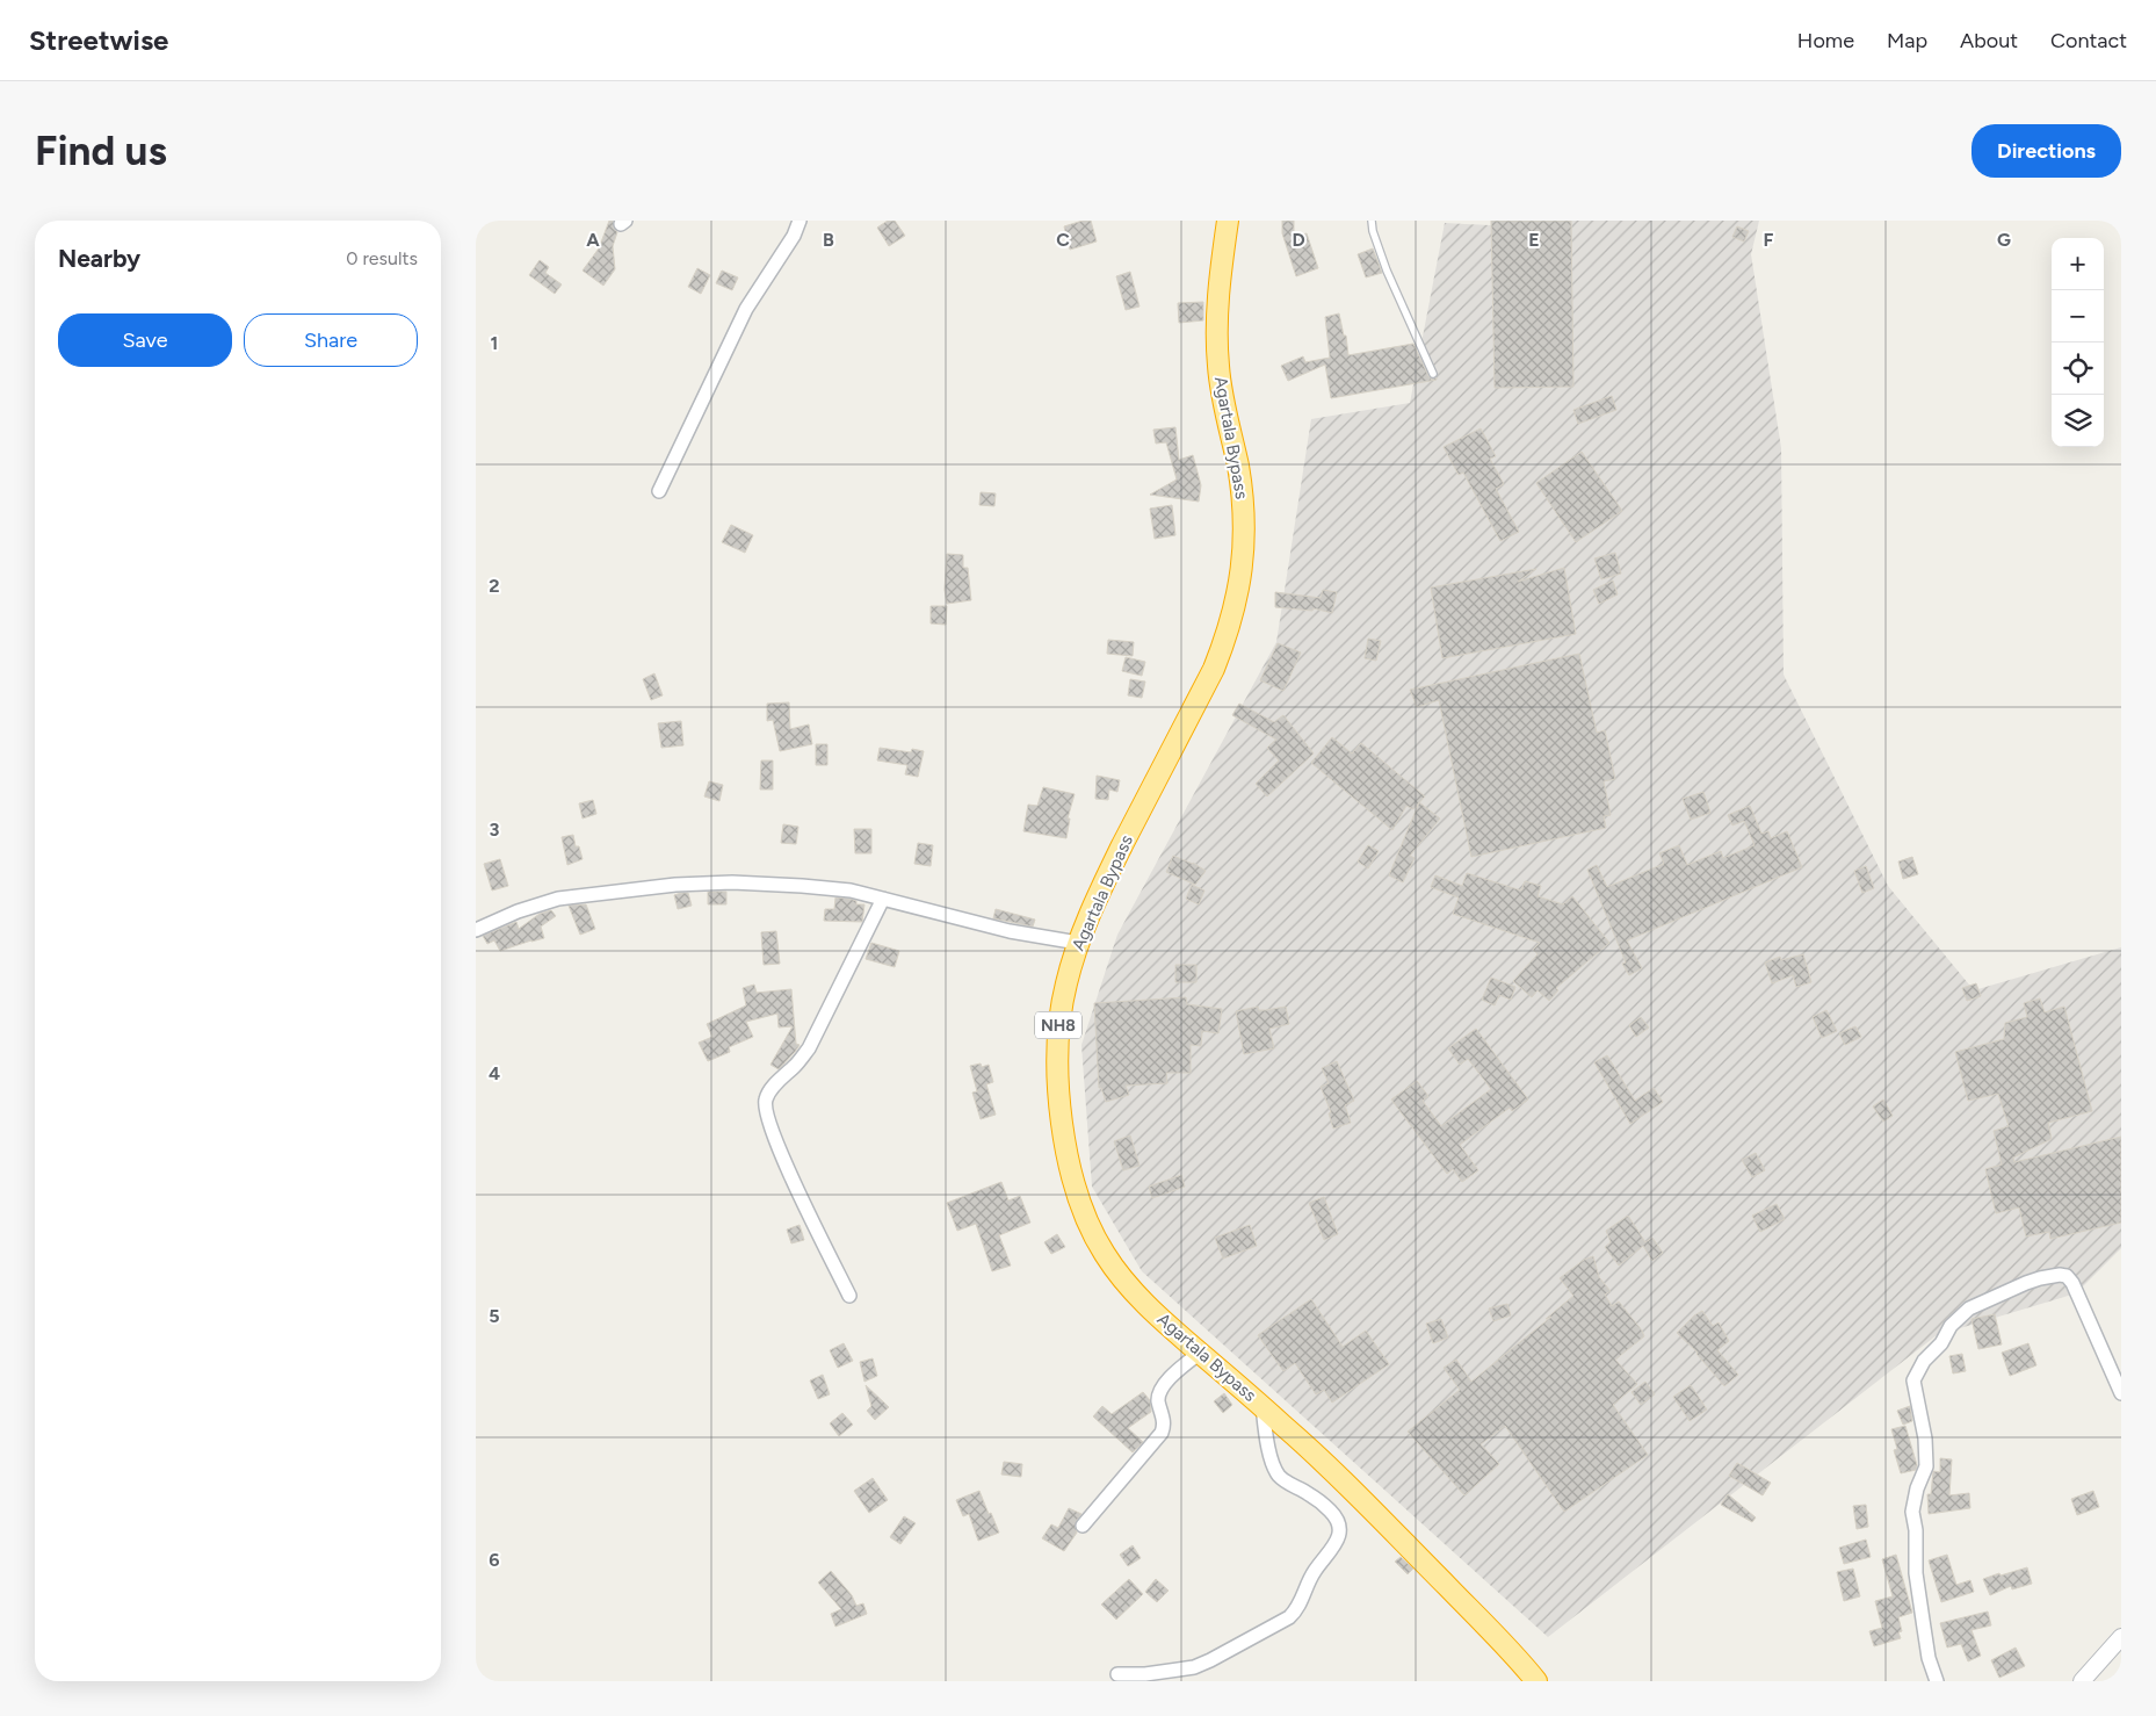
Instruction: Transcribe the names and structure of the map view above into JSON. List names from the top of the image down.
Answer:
{
  "streets": {
    "highway": ["Agartala Bypass", "NH8"]
  },
  "page": {
    "header": "Streetwise",
    "nav": [
      "Home",
      "Map",
      "About",
      "Contact"
    ],
    "buttons": [
      "Directions",
      ["Save", "Share"]
    ],
    "title": "Find us",
    "heading": ["Nearby", "0 results"],
    "map_buttons": ["+", "−"]
  },
  "grid": {
    "columns": [
      "A",
      "B",
      "C",
      "D",
      "E",
      "F",
      "G"
    ],
    "rows": [
      "1",
      "2",
      "3",
      "4",
      "5",
      "6"
    ]
  }
}
